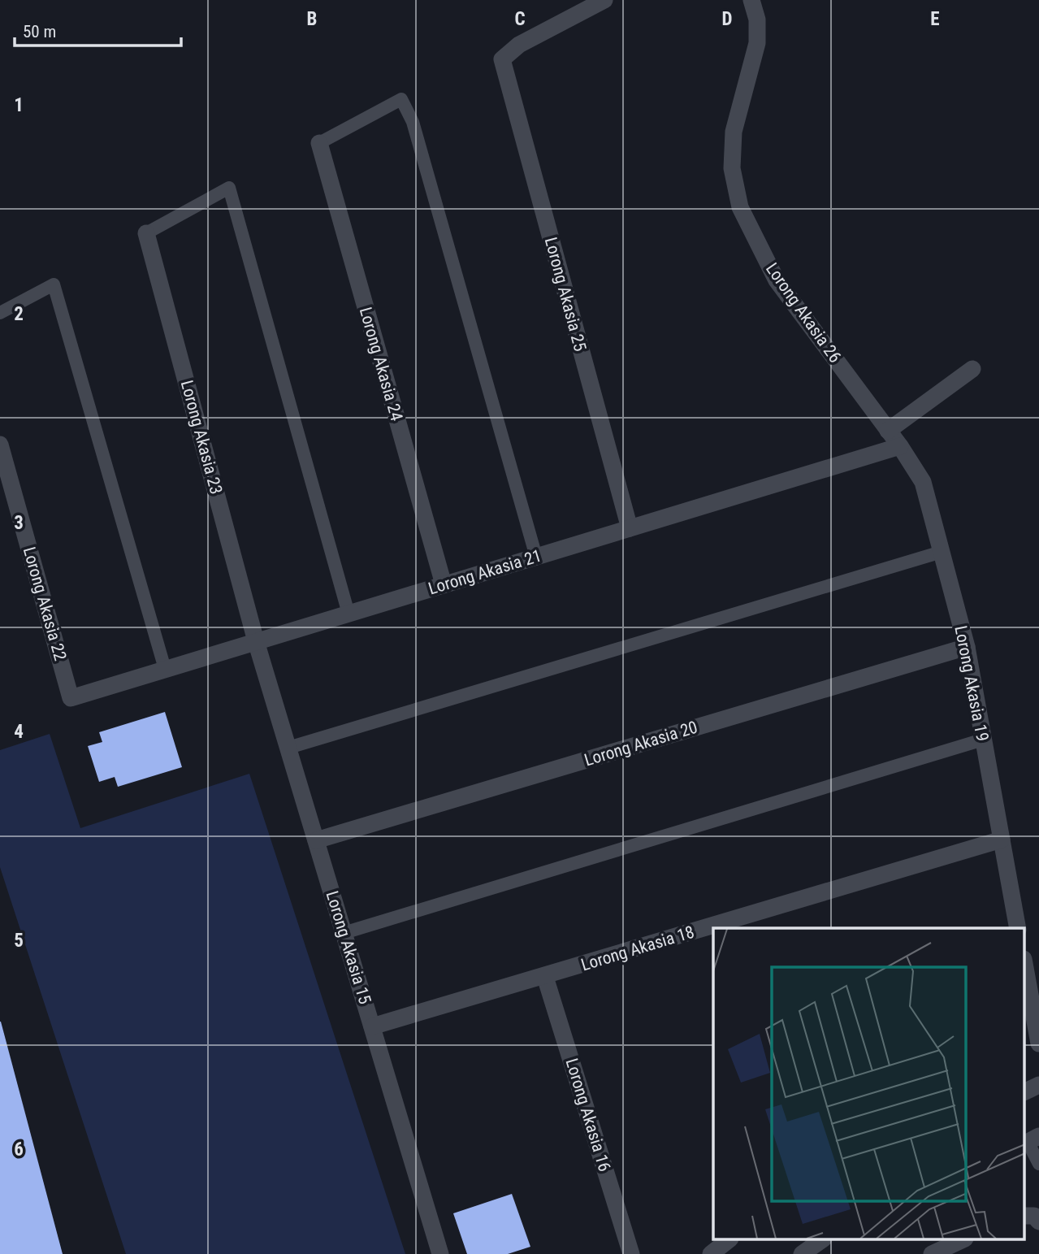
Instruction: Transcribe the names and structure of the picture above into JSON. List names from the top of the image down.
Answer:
{
  "streets": {
    "street": [
      "Lorong Akasia 25",
      "Lorong Akasia 26",
      "Lorong Akasia 24",
      "Lorong Akasia 23",
      "Lorong Akasia 21",
      "Lorong Akasia 22",
      "Lorong Akasia 19",
      "Lorong Akasia 20",
      "Lorong Akasia 15",
      "Lorong Akasia 18",
      "Lorong Akasia 16"
    ]
  },
  "crossings": [
    ["Lorong Akasia 25", "Lorong Akasia 21"],
    ["Lorong Akasia 26", "Lorong Akasia 21"],
    ["Lorong Akasia 26", "Lorong Akasia 19"],
    ["Lorong Akasia 24", "Lorong Akasia 21"],
    ["Lorong Akasia 23", "Lorong Akasia 21"],
    ["Lorong Akasia 23", "Lorong Akasia 15"],
    ["Lorong Akasia 21", "Lorong Akasia 22"],
    ["Lorong Akasia 21", "Lorong Akasia 19"],
    ["Lorong Akasia 21", "Lorong Akasia 15"],
    ["Lorong Akasia 19", "Lorong Akasia 20"],
    ["Lorong Akasia 19", "Lorong Akasia 18"],
    ["Lorong Akasia 20", "Lorong Akasia 15"],
    ["Lorong Akasia 15", "Lorong Akasia 18"],
    ["Lorong Akasia 18", "Lorong Akasia 16"]
  ],
  "scale_bar": "50 m",
  "grid": {
    "columns": [
      "B",
      "C",
      "D",
      "E"
    ],
    "rows": [
      "1",
      "2",
      "3",
      "4",
      "5",
      "6"
    ]
  }
}
